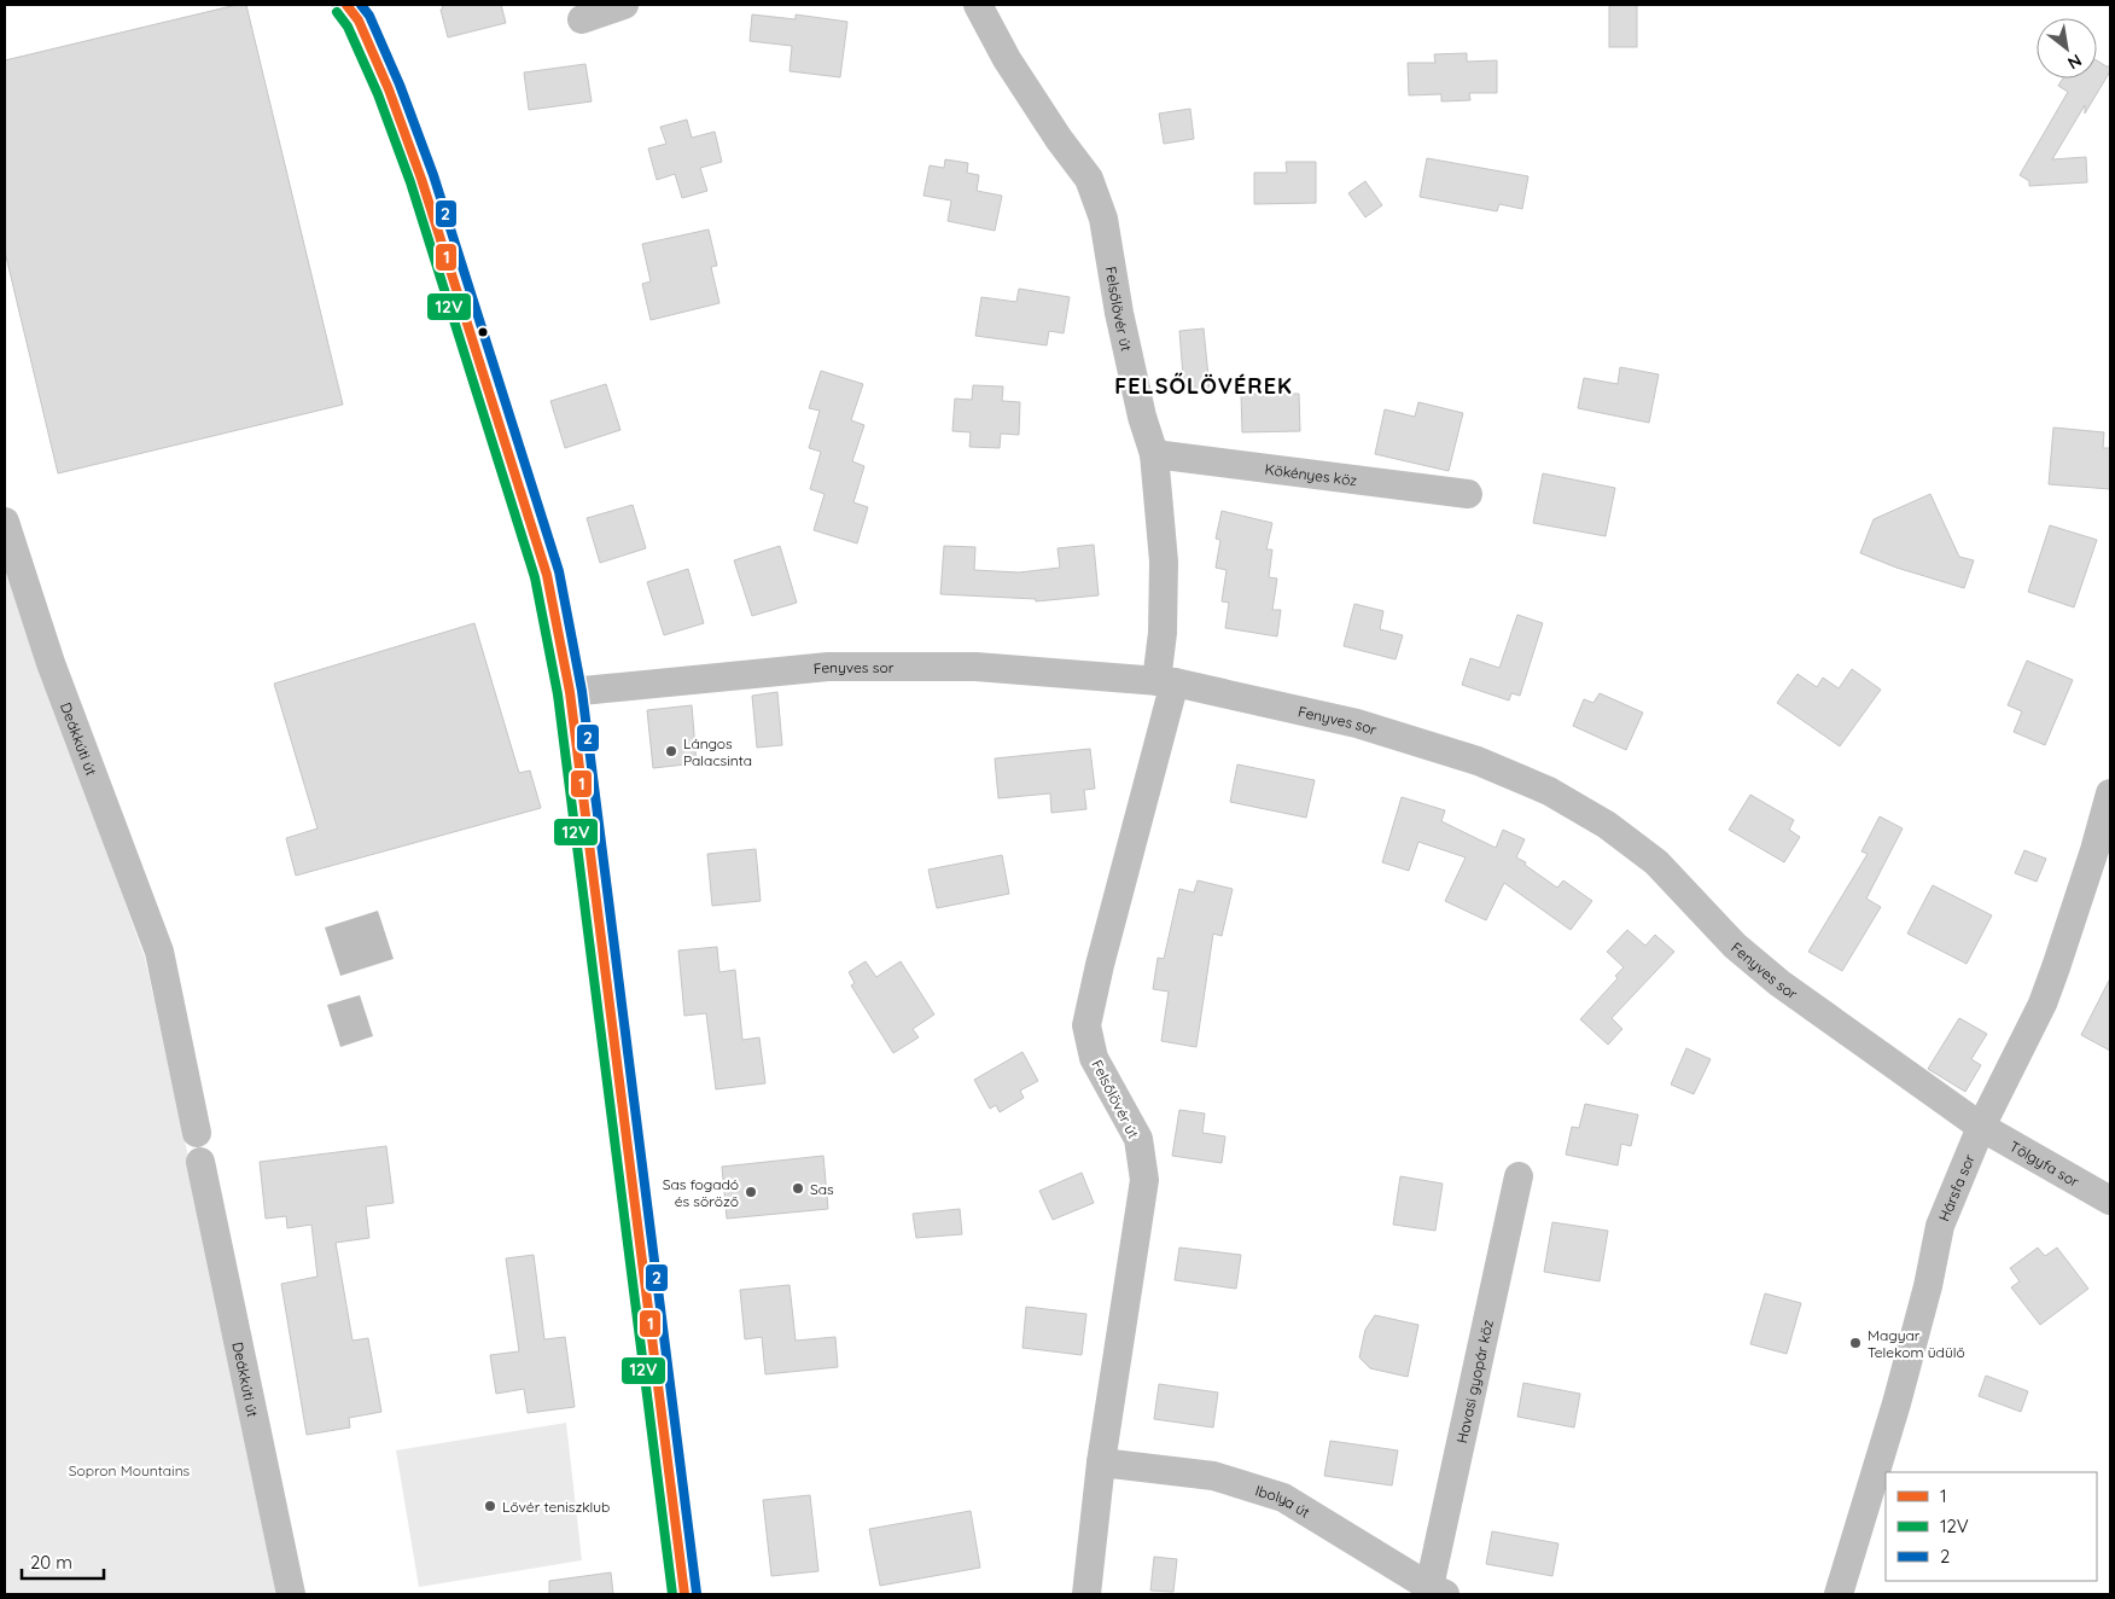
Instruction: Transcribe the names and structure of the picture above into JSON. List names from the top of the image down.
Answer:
{
  "streets": {
    "street": [
      "Felsőlövér út",
      "Kökényes köz",
      "Fenyves sor",
      "Deákkúti út",
      "Tölgyfa sor",
      "Hársfa sor",
      "Havasi gyopár köz",
      "Ibolya út"
    ]
  },
  "crossings": [
    ["Felsőlövér út", "Kökényes köz"],
    ["Felsőlövér út", "Fenyves sor"],
    ["Felsőlövér út", "Ibolya út"],
    ["Fenyves sor", "Tölgyfa sor"],
    ["Fenyves sor", "Hársfa sor"],
    ["Tölgyfa sor", "Hársfa sor"],
    ["Havasi gyopár köz", "Ibolya út"]
  ],
  "districts": ["FELSŐLÖVÉREK"],
  "parks": ["Sopron Mountains"],
  "places": [
    "Lángos Palacsinta",
    "Sas",
    "Sas fogadó és söröző",
    "Magyar Telekom üdülő",
    "Lővér teniszklub"
  ],
  "lines": ["transit line 1", "transit line 2", "transit line 12V"],
  "legend": ["1", "12V", "2"],
  "scale_bar": "20 m",
  "north": "bottom right"
}
